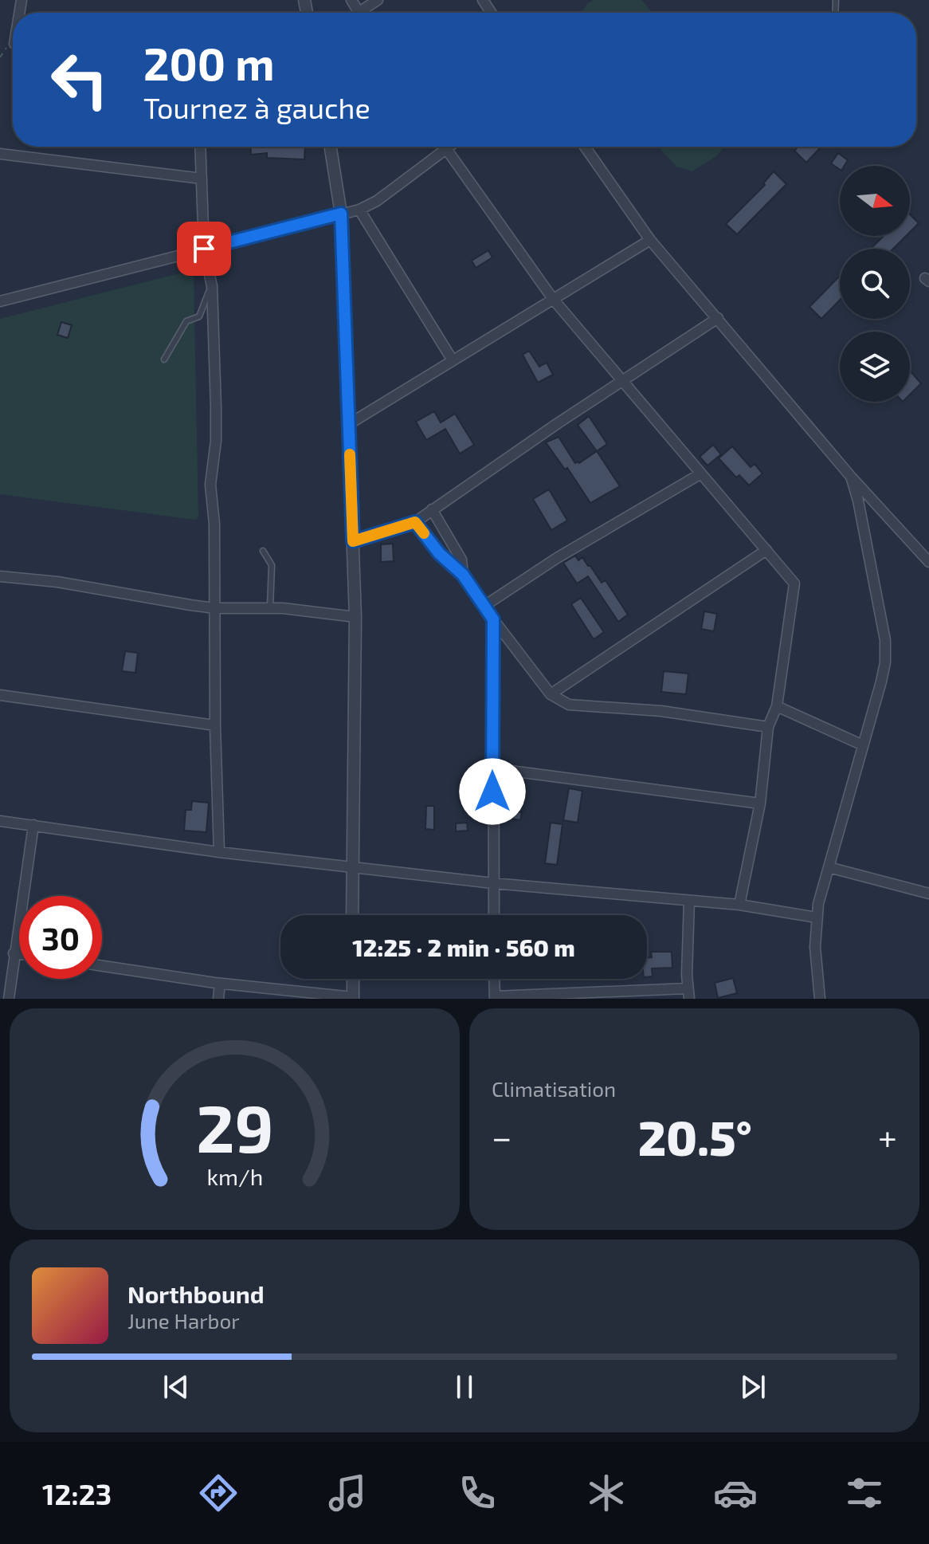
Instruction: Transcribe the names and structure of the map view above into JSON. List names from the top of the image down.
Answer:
{
  "north": "right",
  "page": {
    "turn": ["200 m", "Tournez à gauche"],
    "limit": "30",
    "trip": "12:25 · 2 min · 560 m",
    "tile": "Climatisation",
    "heat": ["−", "20.5°", "+"],
    "song": ["Northbound", "June Harbor"],
    "tabs": "12:23",
    "gauge": ["29", "km/h"]
  }
}
